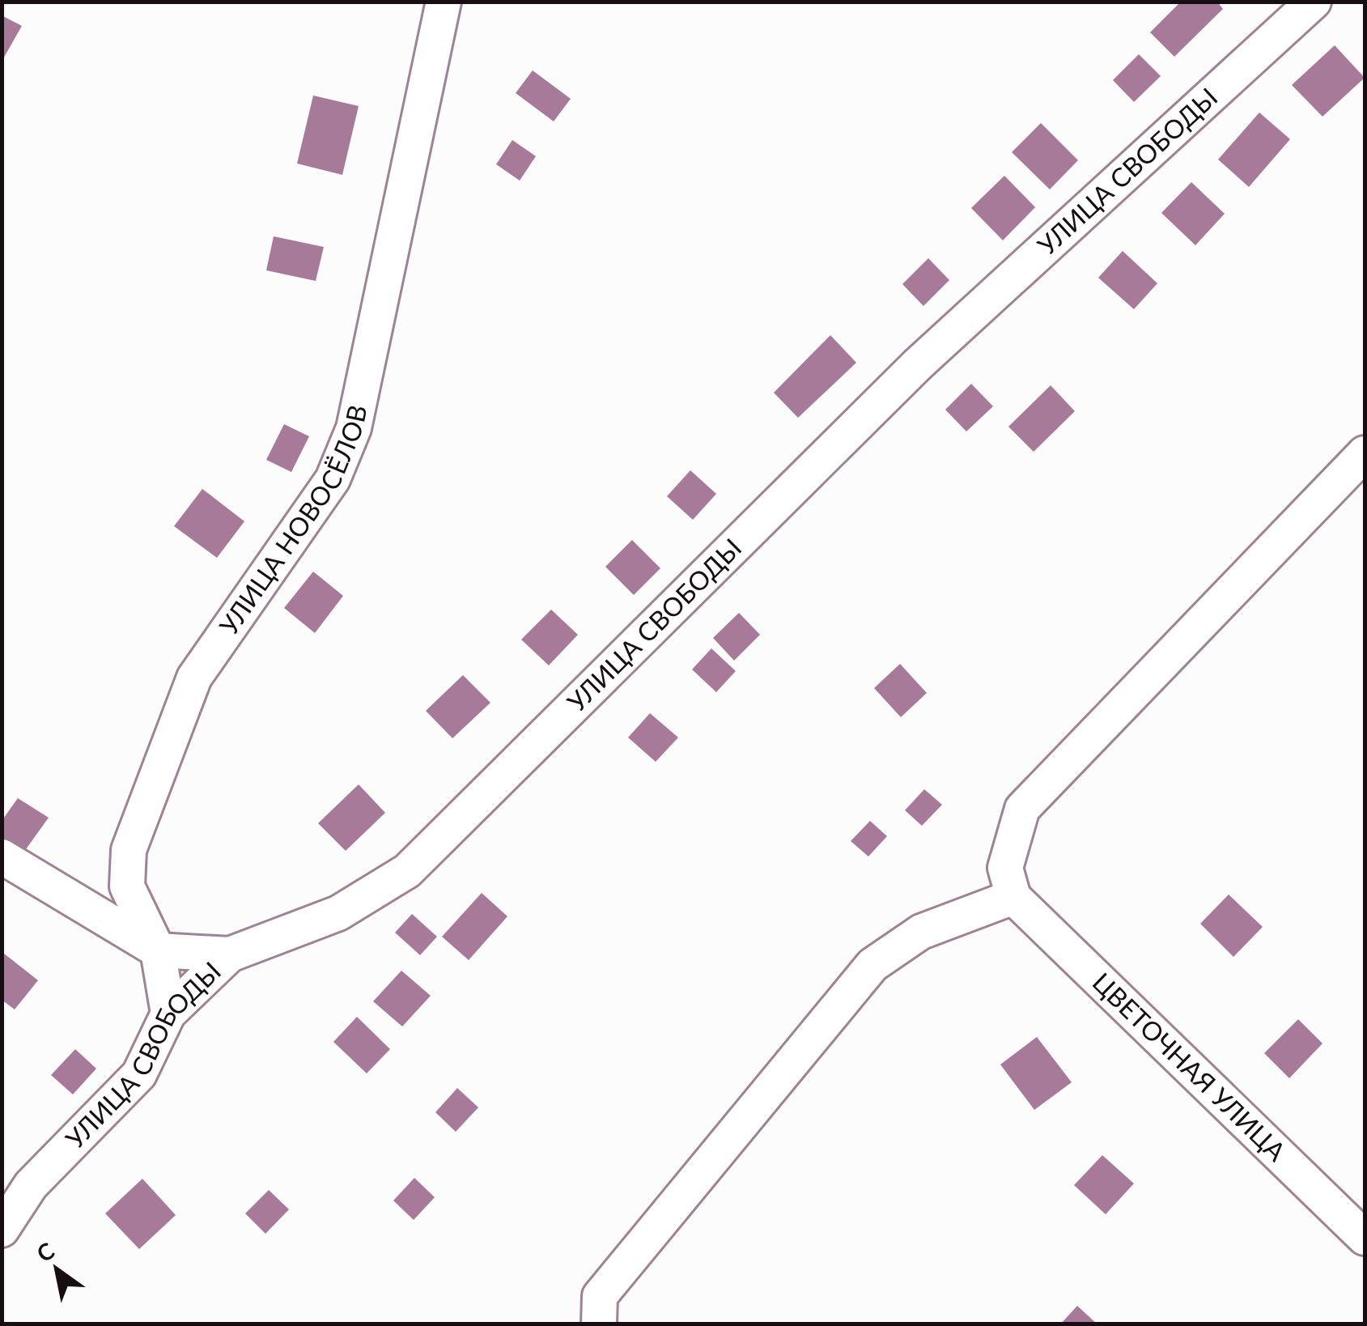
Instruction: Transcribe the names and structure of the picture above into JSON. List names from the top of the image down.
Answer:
{
  "streets": {
    "street": ["УЛИЦА СВОБОДЫ", "УЛИЦА НОВОСЁЛОВ", "ЦВЕТОЧНАЯ УЛИЦА"]
  },
  "crossings": [
    ["УЛИЦА СВОБОДЫ", "УЛИЦА НОВОСЁЛОВ"]
  ],
  "north": "top left"
}
